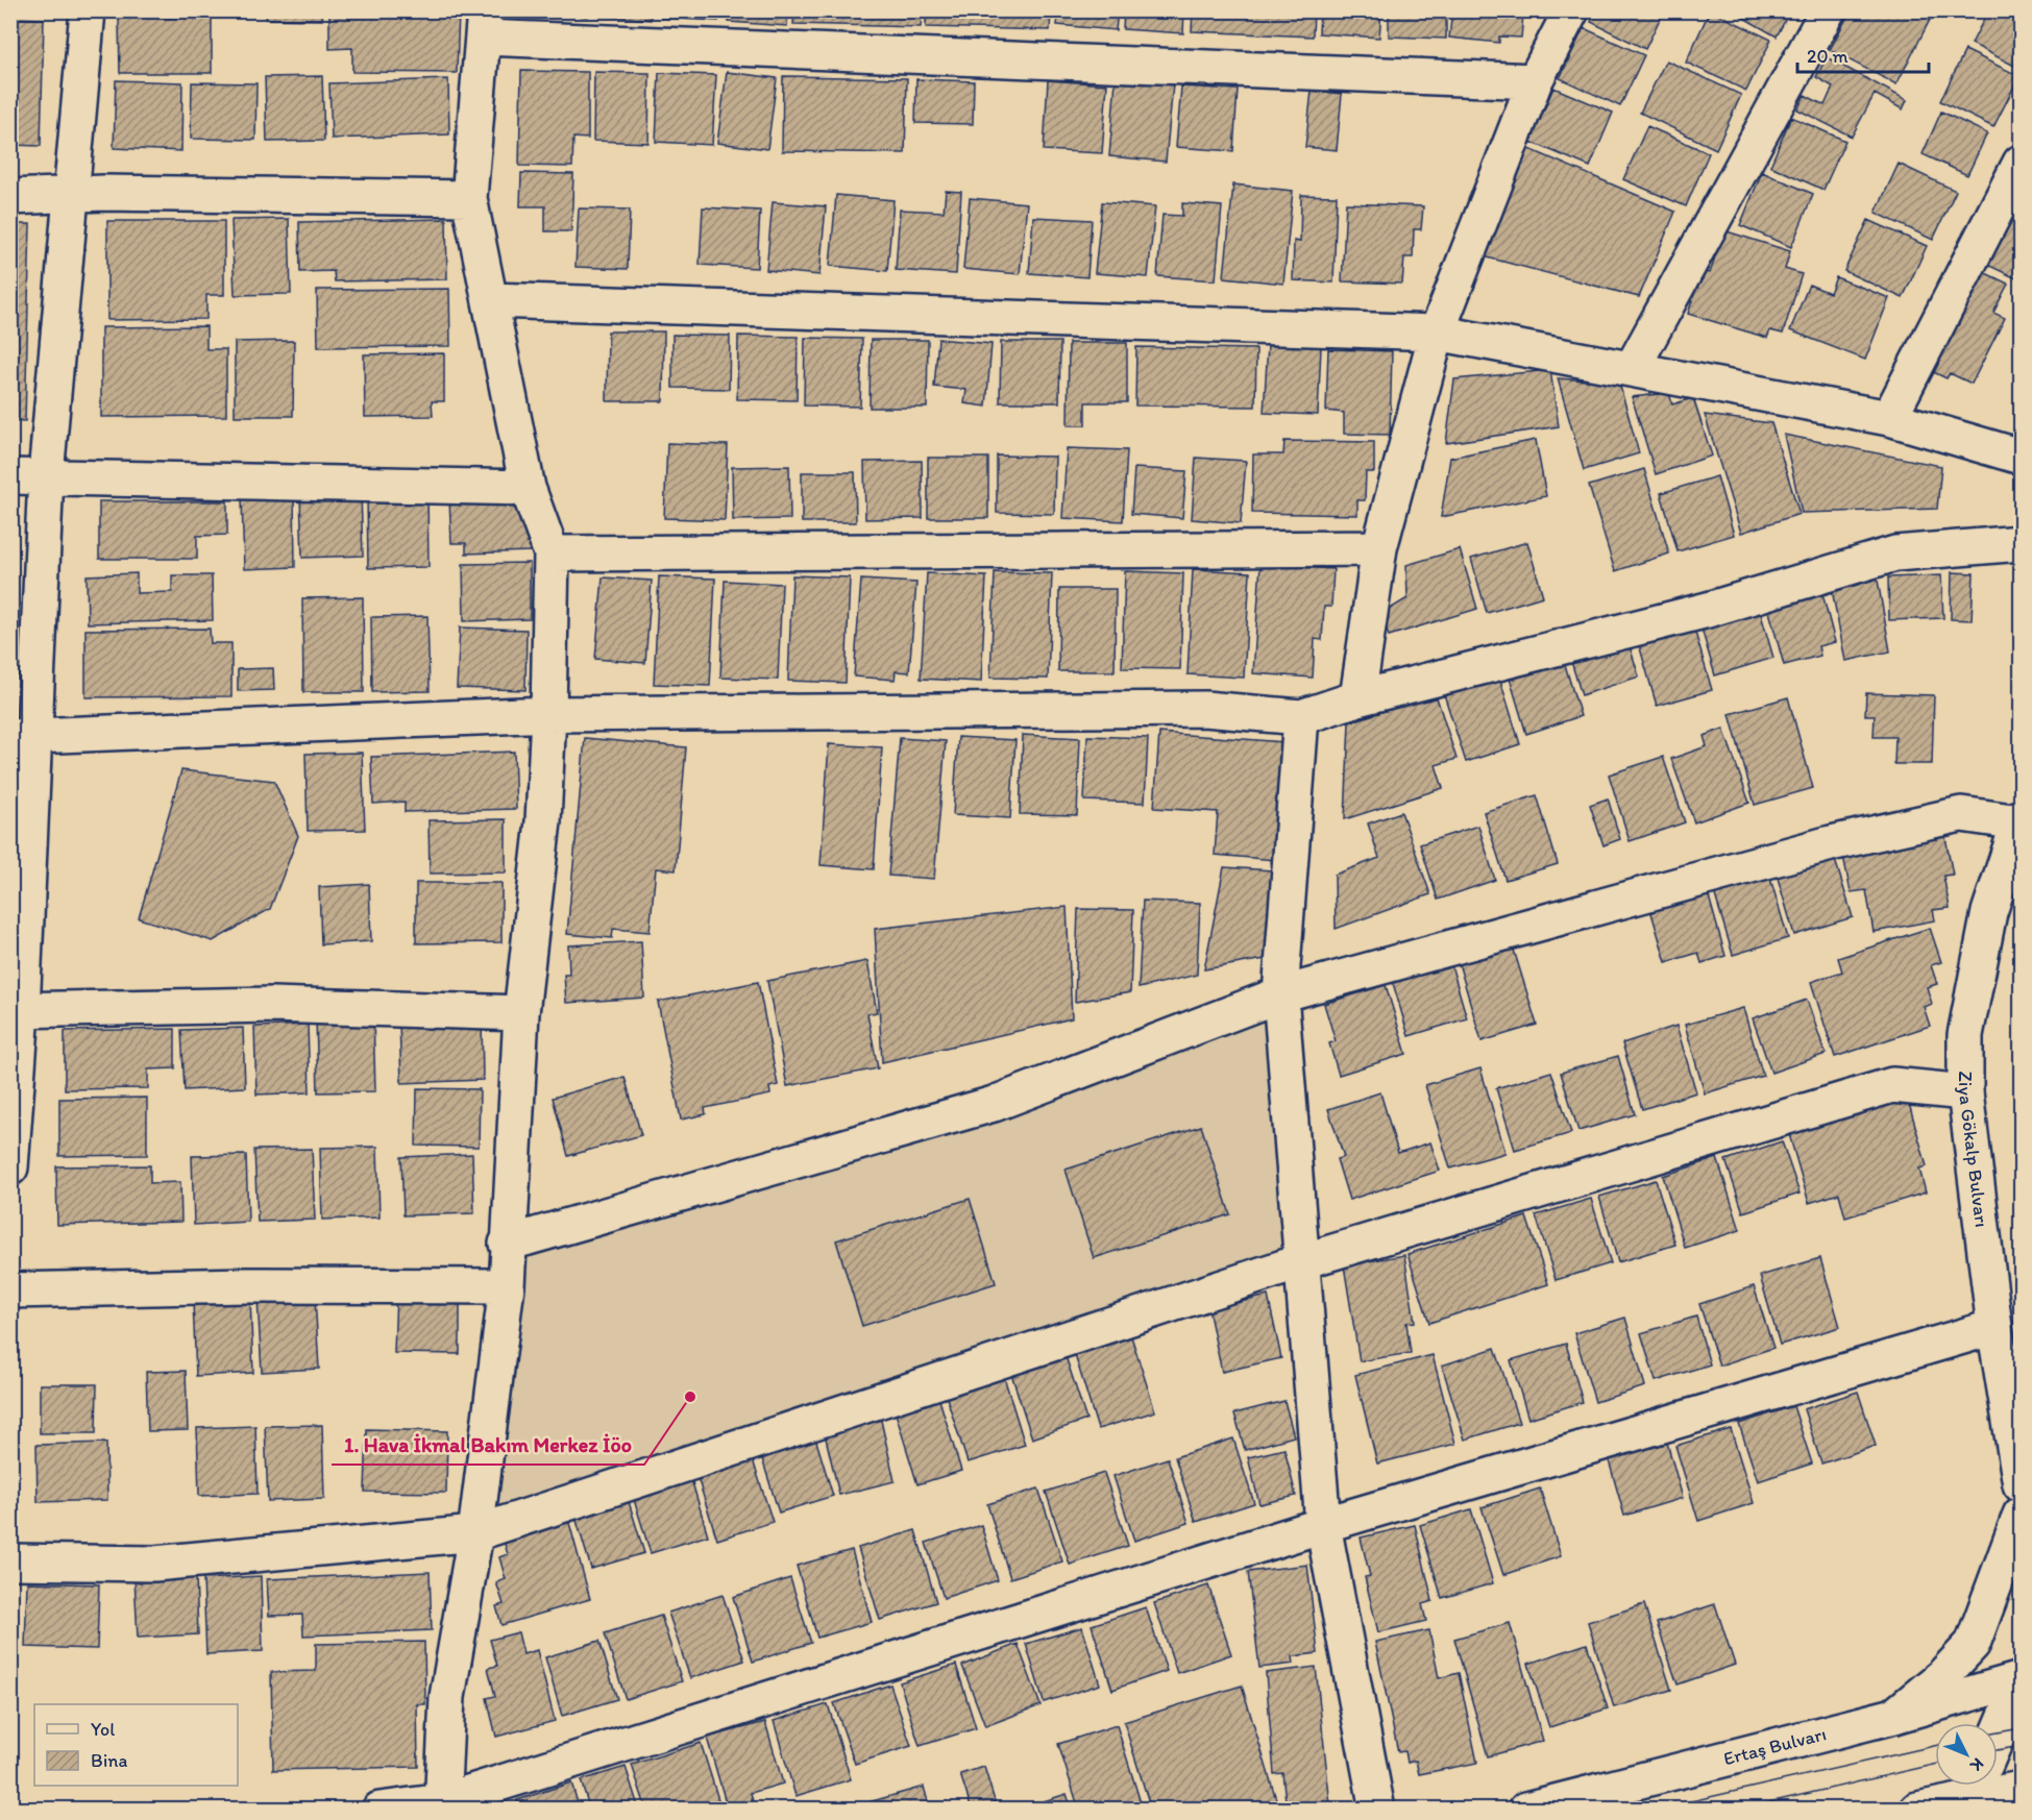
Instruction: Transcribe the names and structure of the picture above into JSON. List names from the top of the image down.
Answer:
{
  "streets": {
    "street": ["Ziya Gökalp Bulvarı", "Ertaş Bulvarı"]
  },
  "places": ["1. Hava İkmal Bakım Merkez İöo"],
  "legend": ["Yol", "Bina"],
  "scale_bar": "20 m",
  "north": "bottom right"
}
